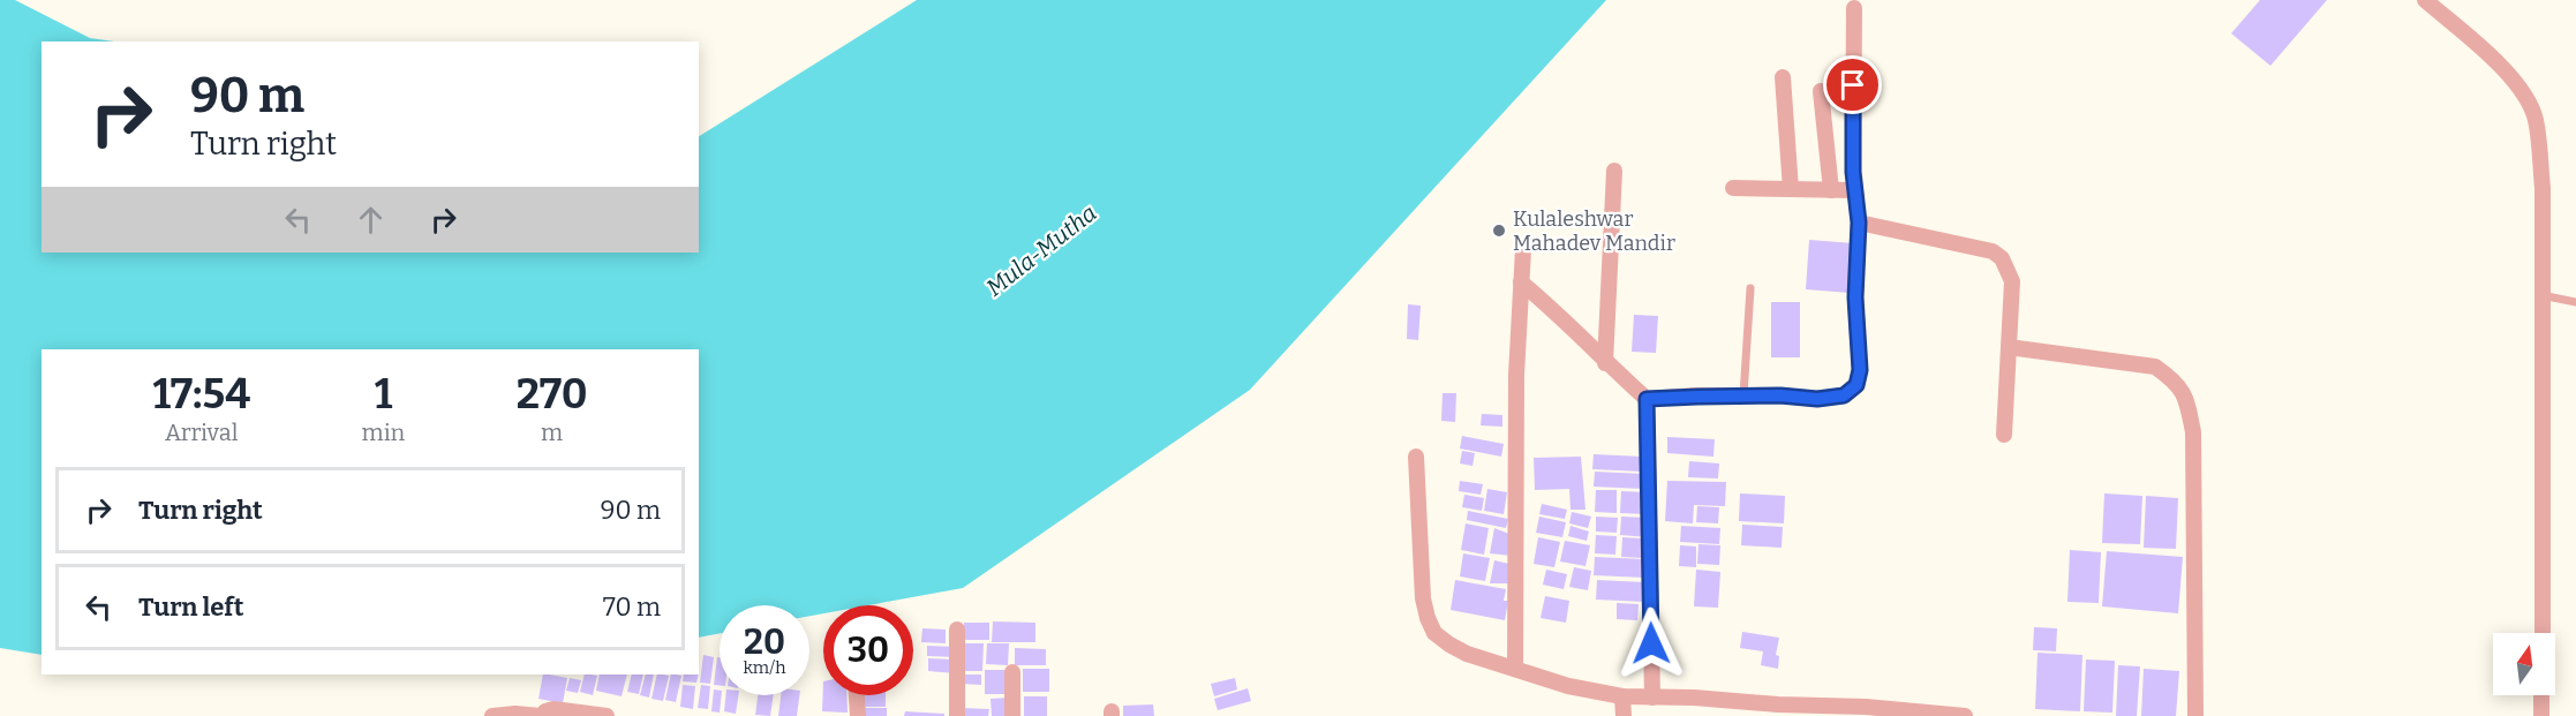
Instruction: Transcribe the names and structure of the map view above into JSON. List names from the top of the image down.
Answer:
{
  "water": ["Mula-Mutha"],
  "places": ["Kulaleshwar Mahadev Mandir"],
  "north": "top",
  "page": {
    "turn": ["90 m", "Turn right"],
    "eta": [
      "17:54",
      "Arrival",
      "1",
      "min",
      "270",
      "m"
    ],
    "list": [
      {
        "name": "Turn right",
        "value": "90 m"
      },
      {
        "name": "Turn left",
        "value": "70 m"
      }
    ],
    "speed": "20 km/h",
    "limit": "30"
  }
}
